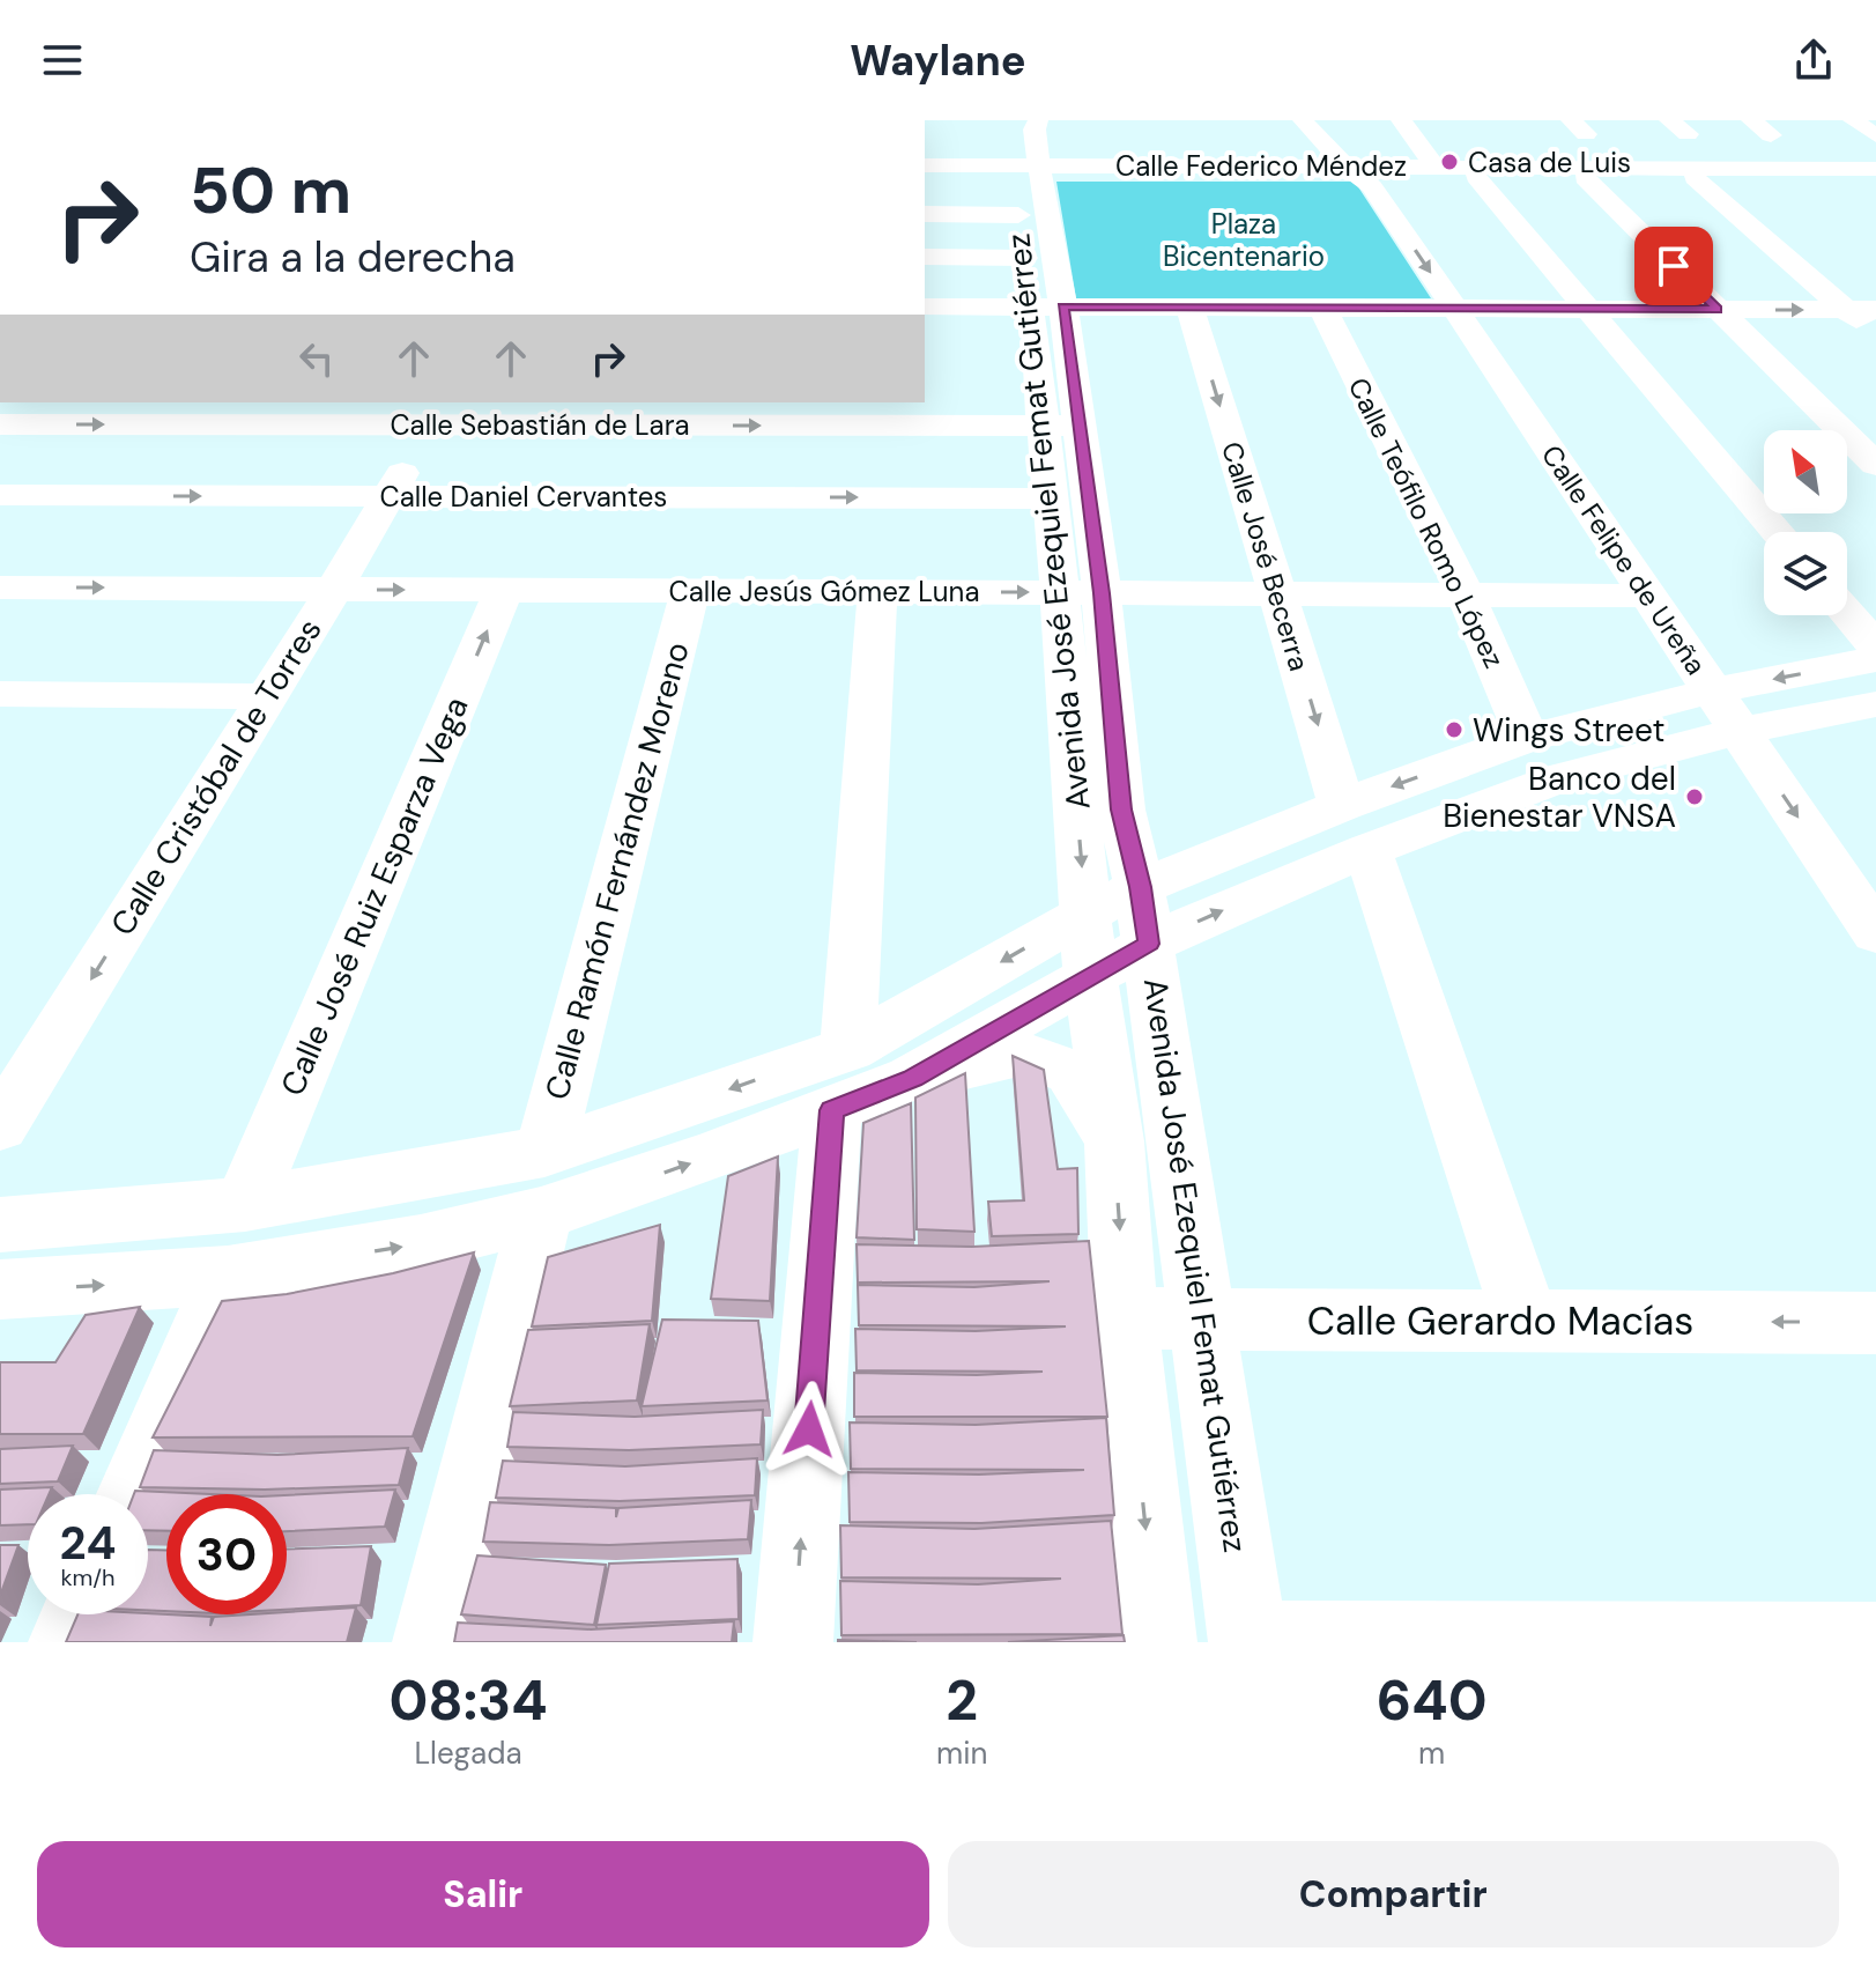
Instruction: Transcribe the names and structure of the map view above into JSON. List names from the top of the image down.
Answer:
{
  "streets": {
    "street": [
      "Calle Federico Méndez",
      "Calle Sebastián de Lara",
      "Calle Daniel Cervantes",
      "Avenida José Ezequiel Femat Gutiérrez",
      "Calle Teófilo Romo López",
      "Calle José Becerra",
      "Calle Felipe de Ureña",
      "Calle Jesús Gómez Luna",
      "Calle Cristóbal de Torres",
      "Calle Ramón Fernández Moreno",
      "Calle José Ruiz Esparza Vega",
      "Calle Gerardo Macías"
    ]
  },
  "crossings": [
    ["Calle Federico Méndez", "Avenida José Ezequiel Femat Gutiérrez"],
    ["Calle Federico Méndez", "Calle Felipe de Ureña"],
    ["Calle Sebastián de Lara", "Avenida José Ezequiel Femat Gutiérrez"],
    ["Calle Sebastián de Lara", "Calle Cristóbal de Torres"],
    ["Calle Daniel Cervantes", "Avenida José Ezequiel Femat Gutiérrez"],
    ["Calle Daniel Cervantes", "Calle Cristóbal de Torres"],
    ["Avenida José Ezequiel Femat Gutiérrez", "Calle Jesús Gómez Luna"],
    ["Avenida José Ezequiel Femat Gutiérrez", "Calle Gerardo Macías"],
    ["Calle Teófilo Romo López", "Calle Jesús Gómez Luna"],
    ["Calle José Becerra", "Calle Jesús Gómez Luna"],
    ["Calle José Becerra", "Calle Gerardo Macías"],
    ["Calle Felipe de Ureña", "Calle Jesús Gómez Luna"],
    ["Calle Jesús Gómez Luna", "Calle Cristóbal de Torres"],
    ["Calle Jesús Gómez Luna", "Calle Ramón Fernández Moreno"],
    ["Calle Jesús Gómez Luna", "Calle José Ruiz Esparza Vega"]
  ],
  "one_way": ["Calle Cristóbal de Torres"],
  "parks": ["Plaza Bicentenario"],
  "places": ["Casa de Luis", "Wings Street", "Banco del Bienestar VNSA"],
  "north": "top left",
  "page": {
    "header": "Waylane",
    "turn": ["50 m", "Gira a la derecha"],
    "speed": "24 km/h",
    "limit": "30",
    "eta": [
      "08:34",
      "Llegada",
      "2",
      "min",
      "640",
      "m"
    ],
    "buttons": ["Salir", "Compartir"]
  }
}
